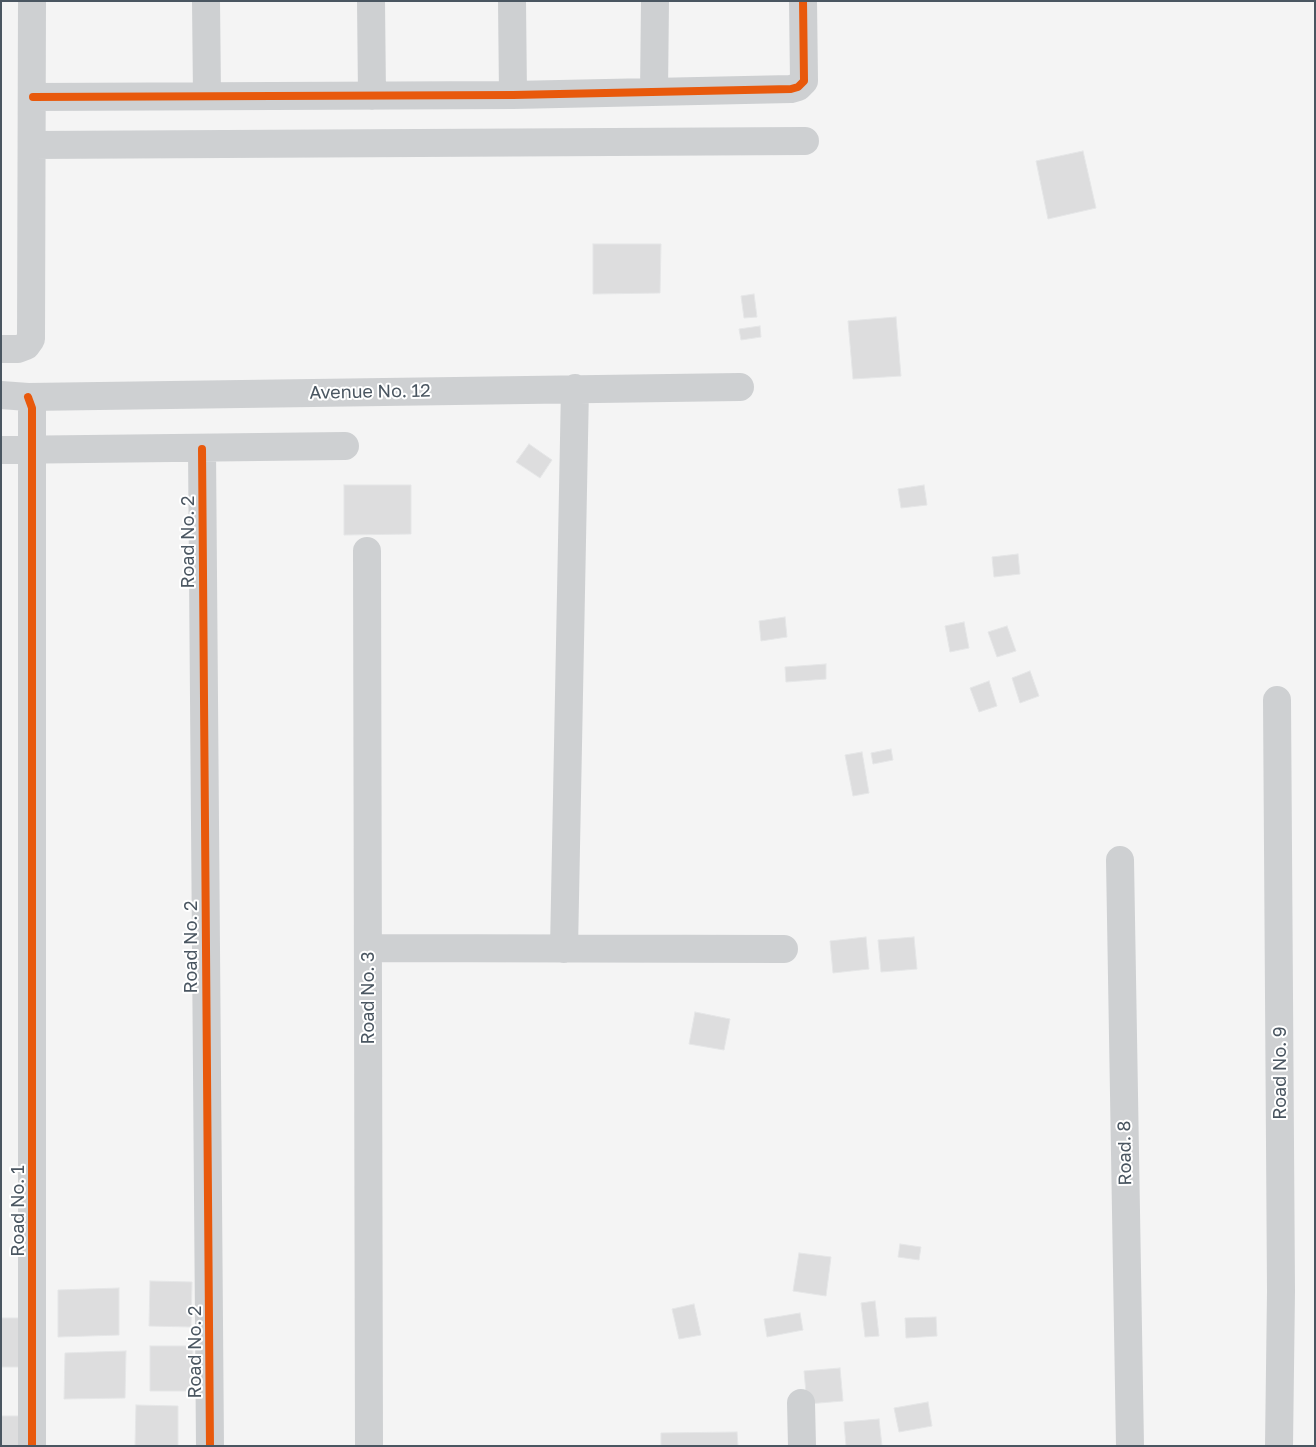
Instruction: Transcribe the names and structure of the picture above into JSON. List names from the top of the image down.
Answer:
{
  "streets": {
    "street": [
      "Avenue No. 12",
      "Road No. 2",
      "Road No. 3",
      "Road No. 9",
      "Road. 8",
      "Road No. 1"
    ]
  },
  "crossings": [
    ["Avenue No. 12", "Road No. 1"]
  ]
}
